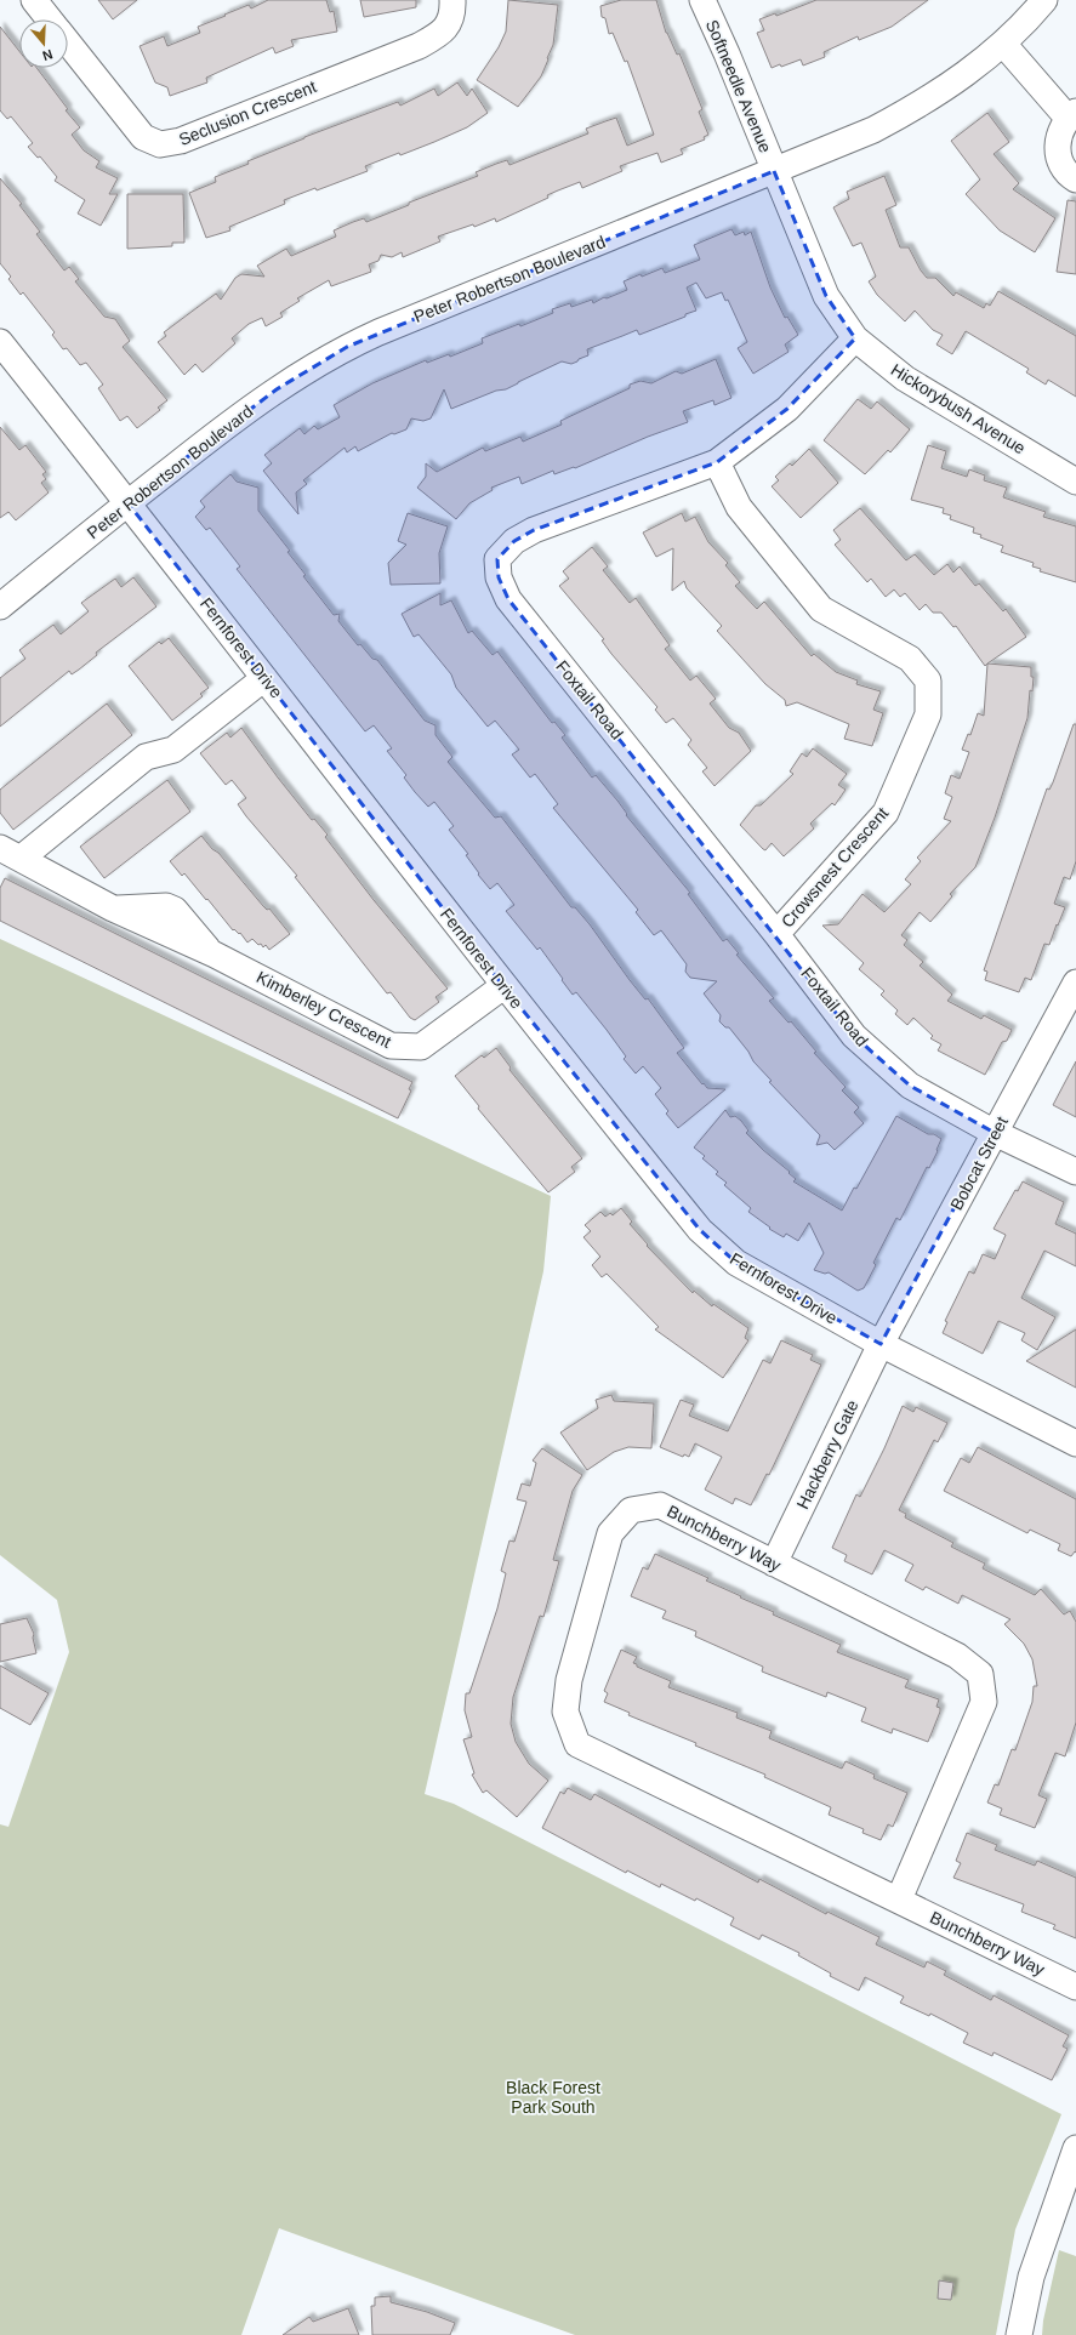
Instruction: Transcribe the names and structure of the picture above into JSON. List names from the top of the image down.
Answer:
{
  "streets": {
    "street": [
      "Softneedle Avenue",
      "Seclusion Crescent",
      "Peter Robertson Boulevard",
      "Hickorybush Avenue",
      "Fernforest Drive",
      "Foxtail Road",
      "Crowsnest Crescent",
      "Kimberley Crescent",
      "Bobcat Street",
      "Hackberry Gate",
      "Bunchberry Way"
    ]
  },
  "crossings": [
    ["Softneedle Avenue", "Peter Robertson Boulevard"],
    ["Softneedle Avenue", "Hickorybush Avenue"],
    ["Peter Robertson Boulevard", "Hickorybush Avenue"],
    ["Peter Robertson Boulevard", "Fernforest Drive"],
    ["Hickorybush Avenue", "Foxtail Road"],
    ["Fernforest Drive", "Kimberley Crescent"],
    ["Fernforest Drive", "Bobcat Street"],
    ["Fernforest Drive", "Hackberry Gate"],
    ["Foxtail Road", "Crowsnest Crescent"],
    ["Foxtail Road", "Bobcat Street"],
    ["Bobcat Street", "Hackberry Gate"],
    ["Hackberry Gate", "Bunchberry Way"]
  ],
  "parks": ["Black Forest Park South"],
  "north": "bottom"
}
